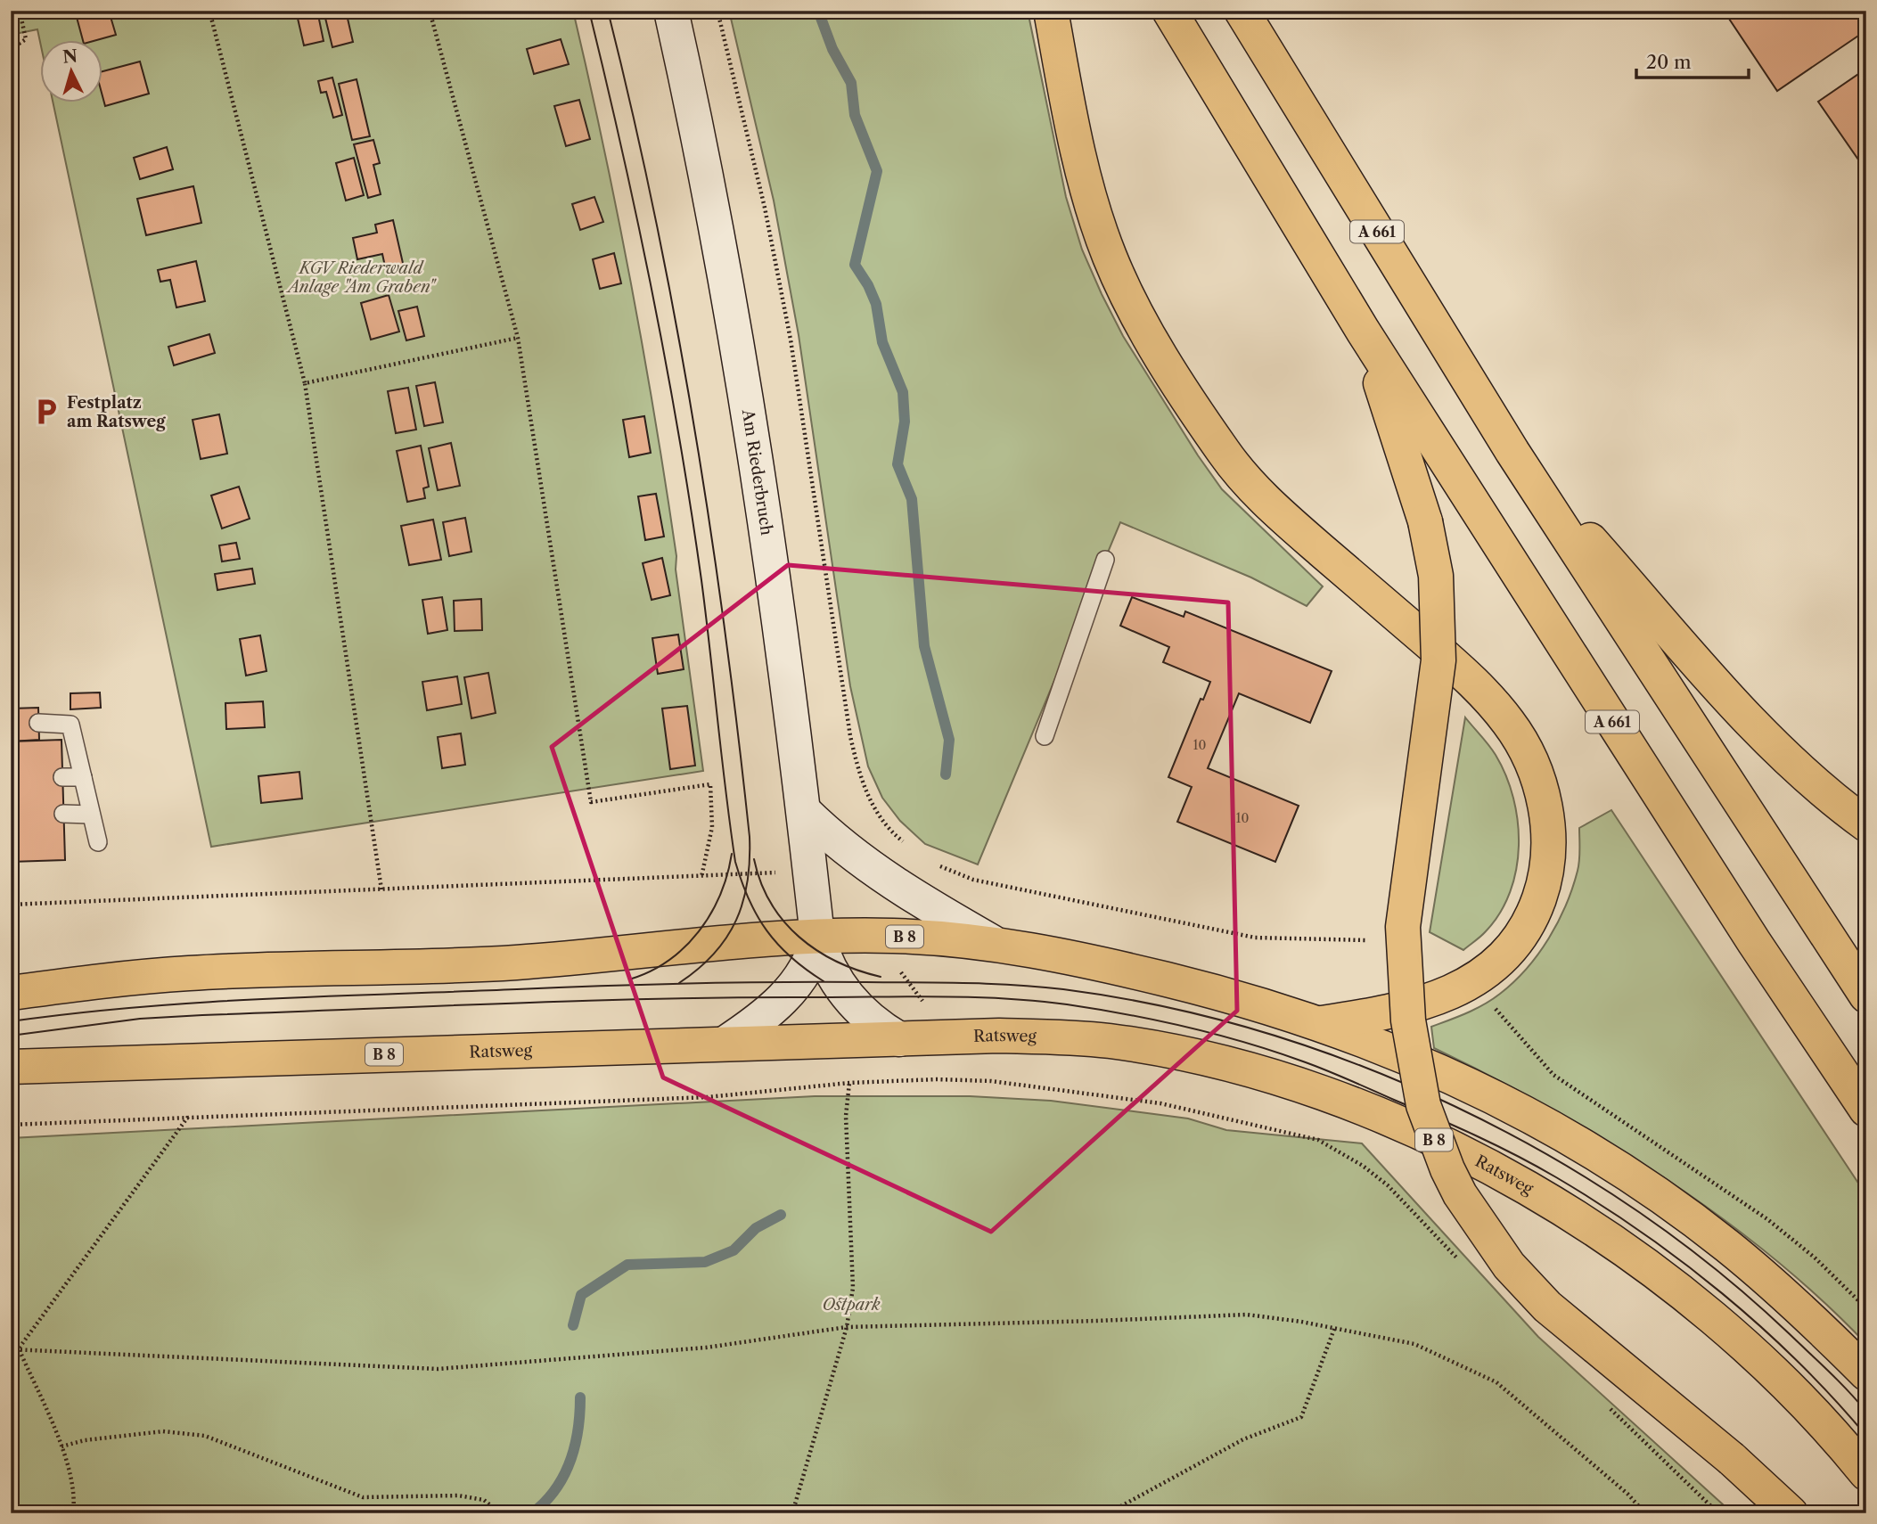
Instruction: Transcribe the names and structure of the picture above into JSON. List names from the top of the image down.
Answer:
{
  "streets": {
    "main road": [
      "A 661",
      "Am Riederbruch",
      "B 8",
      "Ratsweg"
    ]
  },
  "crossings": [
    ["Am Riederbruch", "B 8"]
  ],
  "parks": ["KGV Riederwald Anlage \"Am Graben\"", "Ostpark"],
  "places": {
    "parking": ["Festplatz am Ratsweg"]
  },
  "house_numbers": ["10", "10"],
  "scale_bar": "20 m",
  "north": "top"
}
